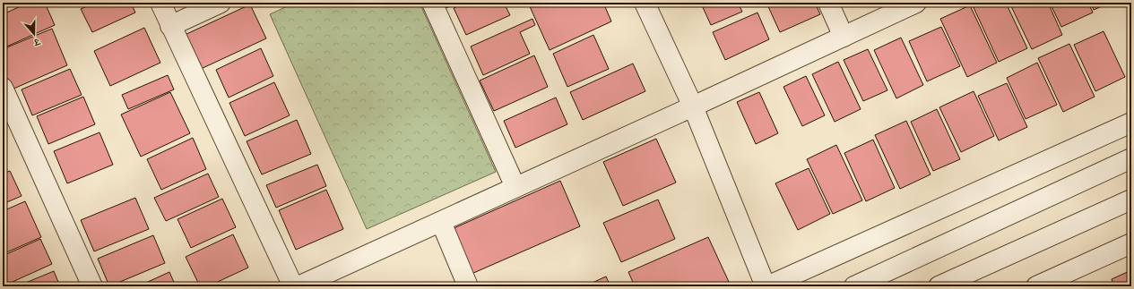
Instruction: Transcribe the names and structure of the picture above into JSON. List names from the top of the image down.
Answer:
{
  "north": "bottom"
}
